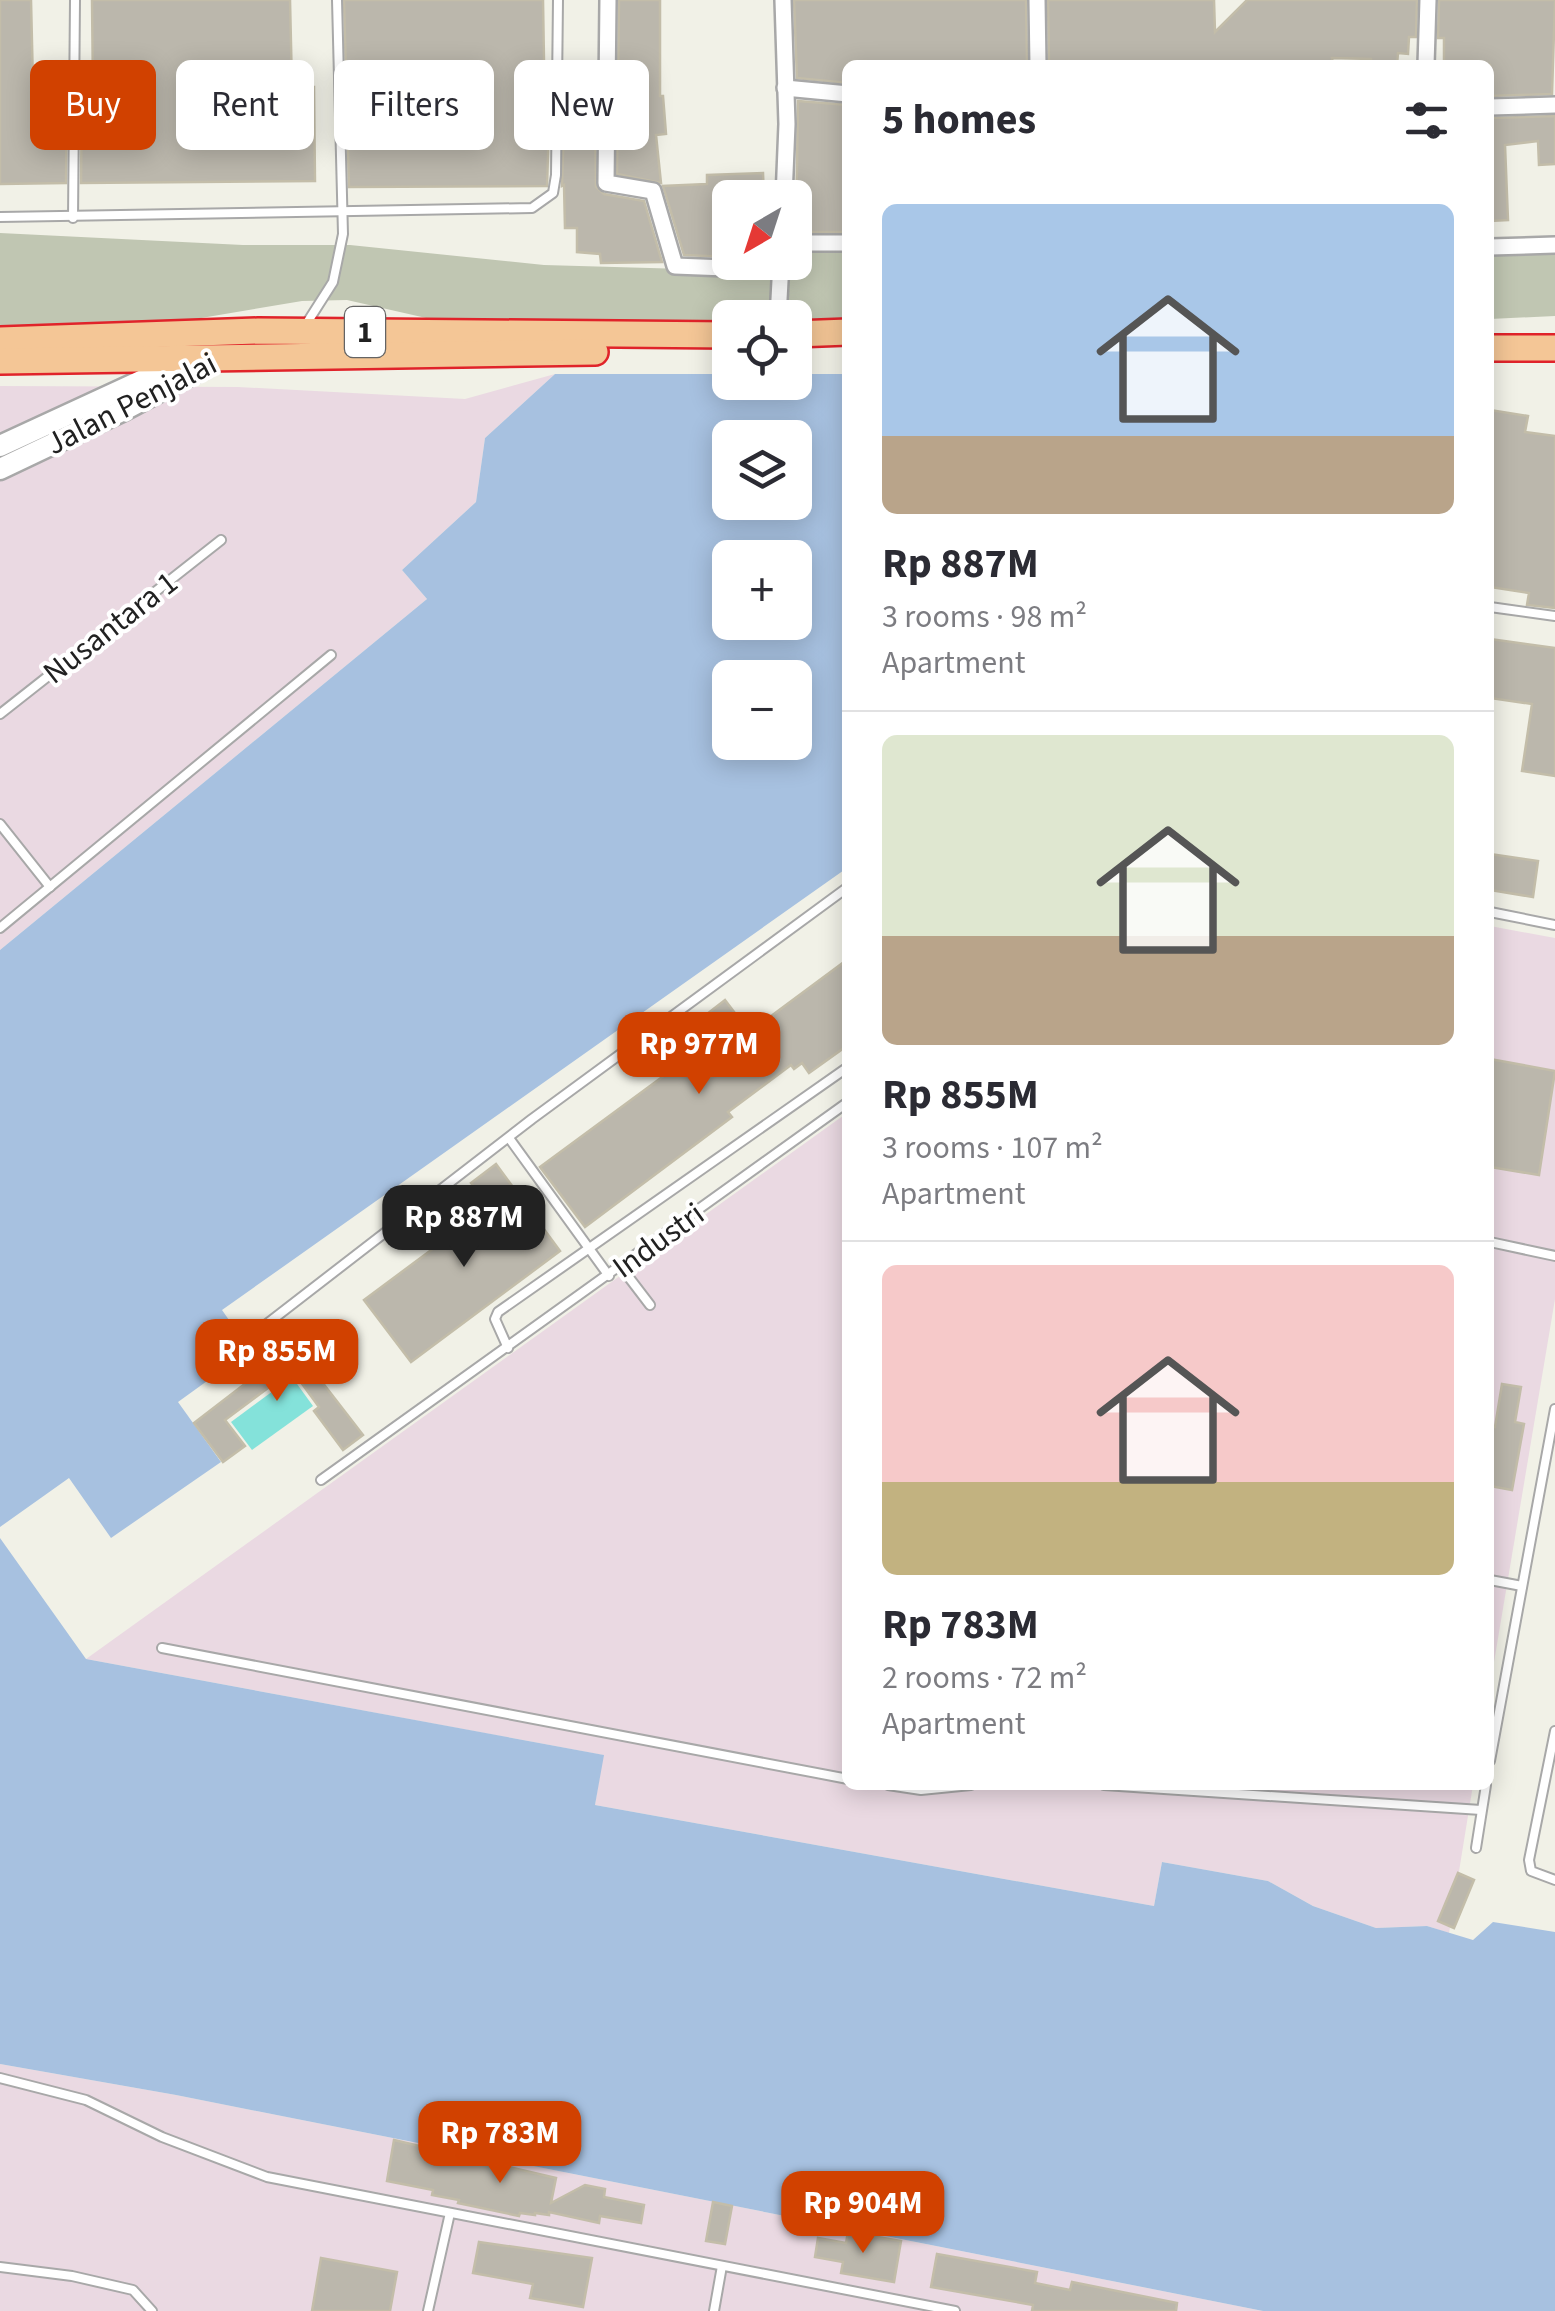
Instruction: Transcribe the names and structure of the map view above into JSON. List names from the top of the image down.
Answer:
{
  "streets": {
    "highway": ["1"],
    "street": ["Jalan Penjalai"],
    "lane": ["Nusantara 1", "Industri"]
  },
  "crossings": [
    ["1", "Jalan Penjalai"]
  ],
  "north": "bottom left",
  "page": {
    "chip": [
      "Buy",
      "Rent",
      "Filters",
      "New"
    ],
    "heading": "5 homes",
    "map_buttons": ["+", "−"],
    "list": [
      {
        "name": "Rp 887M",
        "note": "3 rooms · 98 m² · Apartment"
      },
      {
        "name": "Rp 855M",
        "note": "3 rooms · 107 m² · Apartment"
      },
      {
        "name": "Rp 783M",
        "note": "2 rooms · 72 m² · Apartment"
      }
    ],
    "price": [
      "Rp 977M",
      "Rp 887M",
      "Rp 855M",
      "Rp 783M",
      "Rp 904M"
    ]
  }
}
